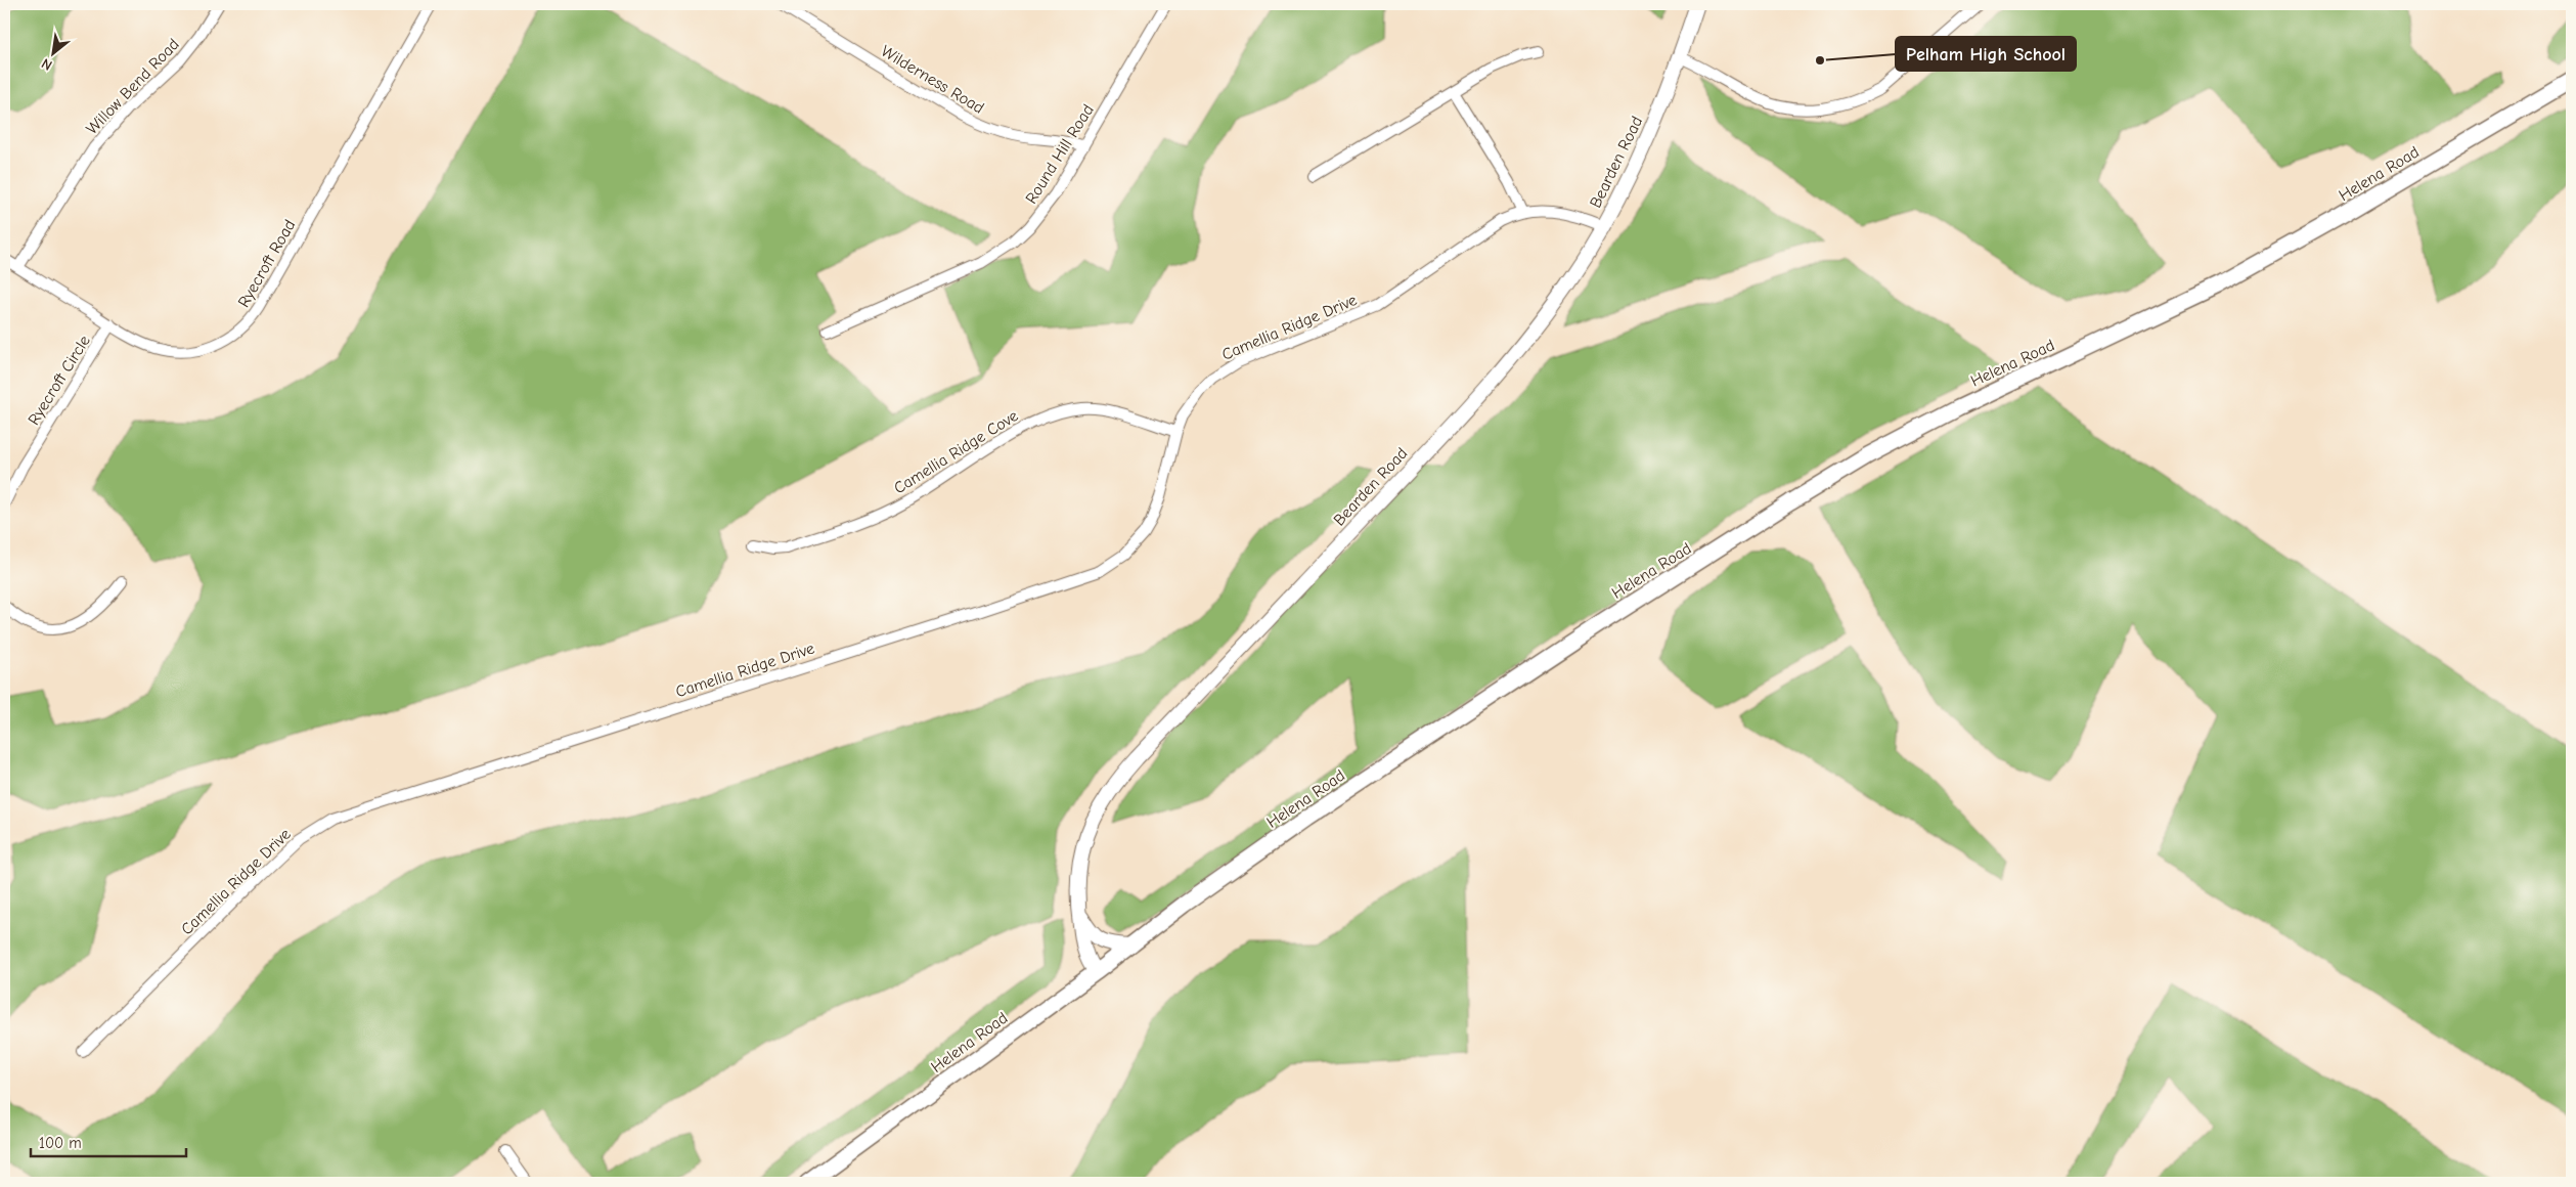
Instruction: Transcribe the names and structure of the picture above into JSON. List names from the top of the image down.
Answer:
{
  "streets": {
    "main road": ["Helena Road"],
    "street": [
      "Wilderness Road",
      "Willow Bend Road",
      "Round Hill Road",
      "Bearden Road",
      "Ryecroft Road",
      "Camellia Ridge Drive",
      "Ryecroft Circle",
      "Camellia Ridge Cove"
    ]
  },
  "crossings": [
    ["Wilderness Road", "Round Hill Road"],
    ["Willow Bend Road", "Ryecroft Road"],
    ["Bearden Road", "Helena Road"],
    ["Bearden Road", "Camellia Ridge Drive"],
    ["Ryecroft Road", "Ryecroft Circle"],
    ["Camellia Ridge Drive", "Camellia Ridge Cove"]
  ],
  "places": ["Pelham High School"],
  "scale_bar": "100 m",
  "north": "bottom left"
}
